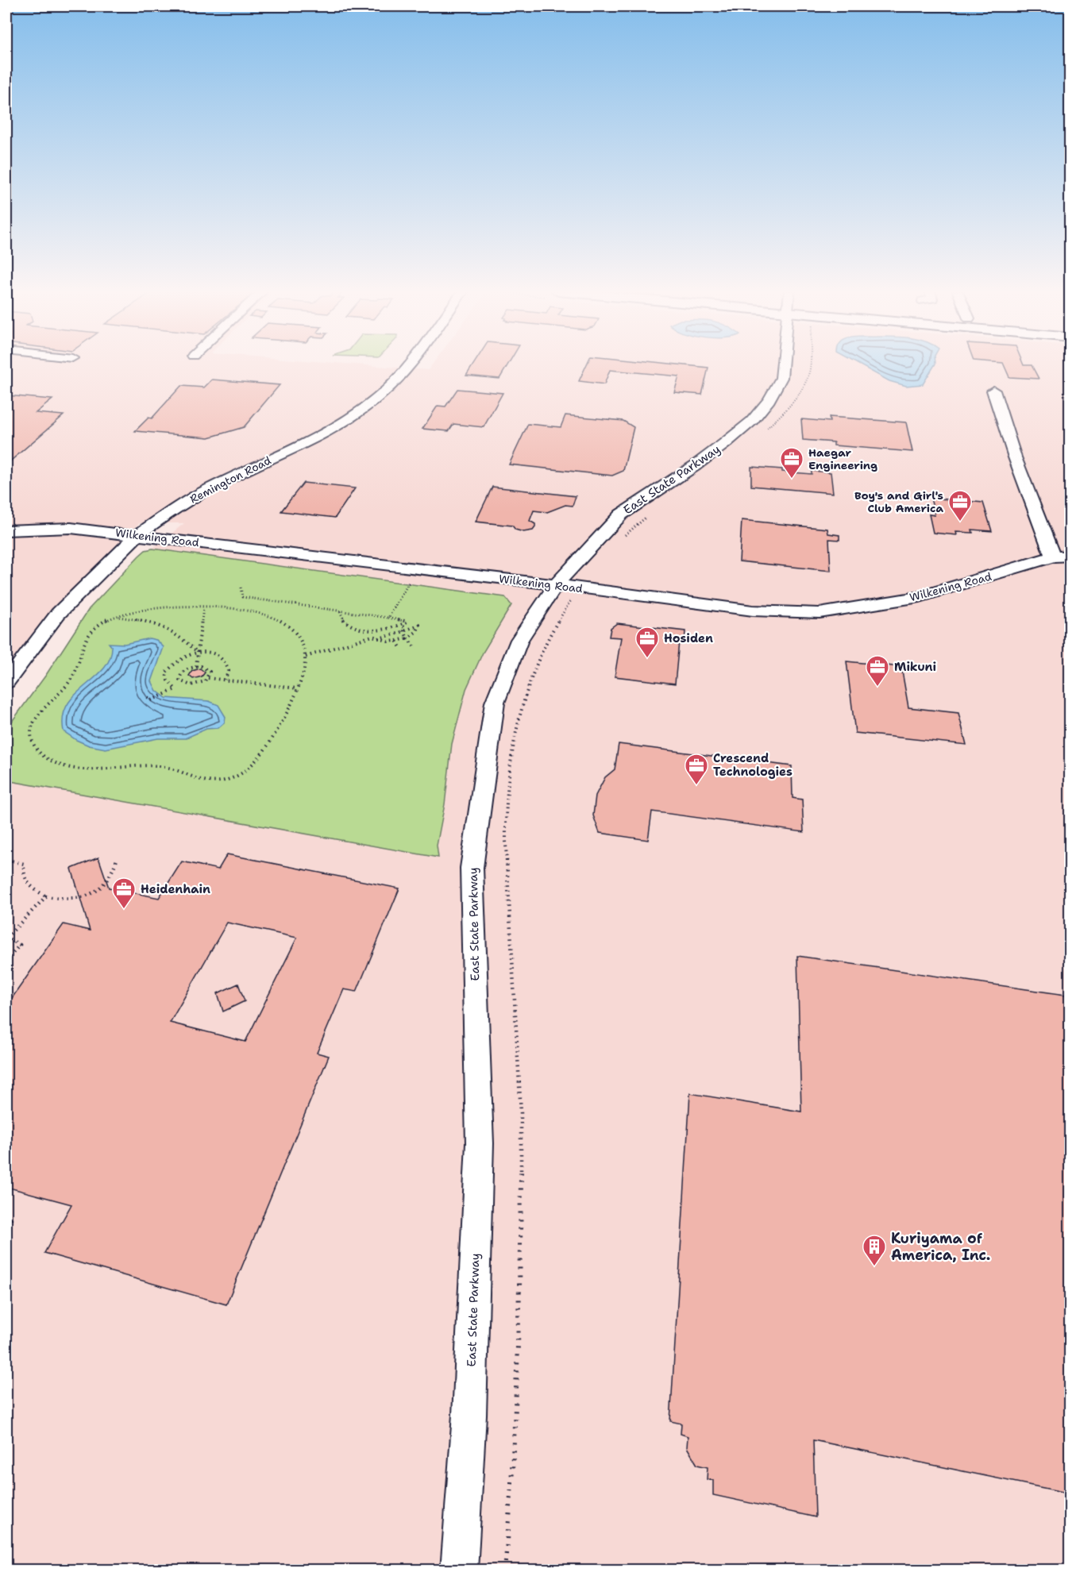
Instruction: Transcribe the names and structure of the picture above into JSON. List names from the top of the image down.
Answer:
{
  "streets": {
    "street": ["Remington Road", "East State Parkway", "Wilkening Road"]
  },
  "crossings": [
    ["Remington Road", "Wilkening Road"],
    ["East State Parkway", "Wilkening Road"]
  ],
  "places": {
    "office": [
      "Haegar Engineering",
      "Boy's and Girl's Club America",
      "Hosiden",
      "Mikuni",
      "Crescend Technologies",
      "Heidenhain"
    ],
    "building": ["Kuriyama of America, Inc."]
  }
}
